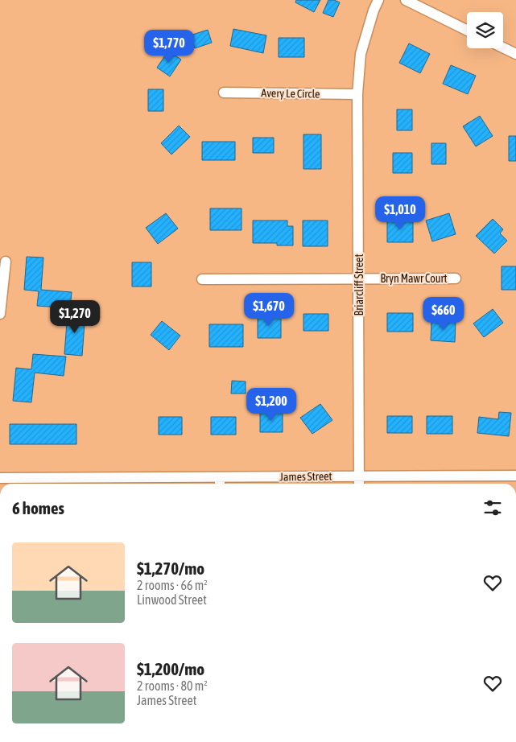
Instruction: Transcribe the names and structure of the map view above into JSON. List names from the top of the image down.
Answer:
{
  "streets": {
    "street": [
      "Avery Le Circle",
      "Bryn Mawr Court",
      "Briarcliff Street",
      "James Street"
    ]
  },
  "crossings": [
    ["Avery Le Circle", "Briarcliff Street"],
    ["Bryn Mawr Court", "Briarcliff Street"],
    ["Briarcliff Street", "James Street"]
  ],
  "page": {
    "price": [
      "$1,770",
      "$1,010",
      "$1,670",
      "$660",
      "$1,270",
      "$1,200"
    ],
    "heading": "6 homes",
    "list": [
      {
        "name": "$1,270/mo",
        "note": "2 rooms · 66 m² · Linwood Street"
      },
      {
        "name": "$1,200/mo",
        "note": "2 rooms · 80 m² · James Street"
      }
    ]
  }
}
